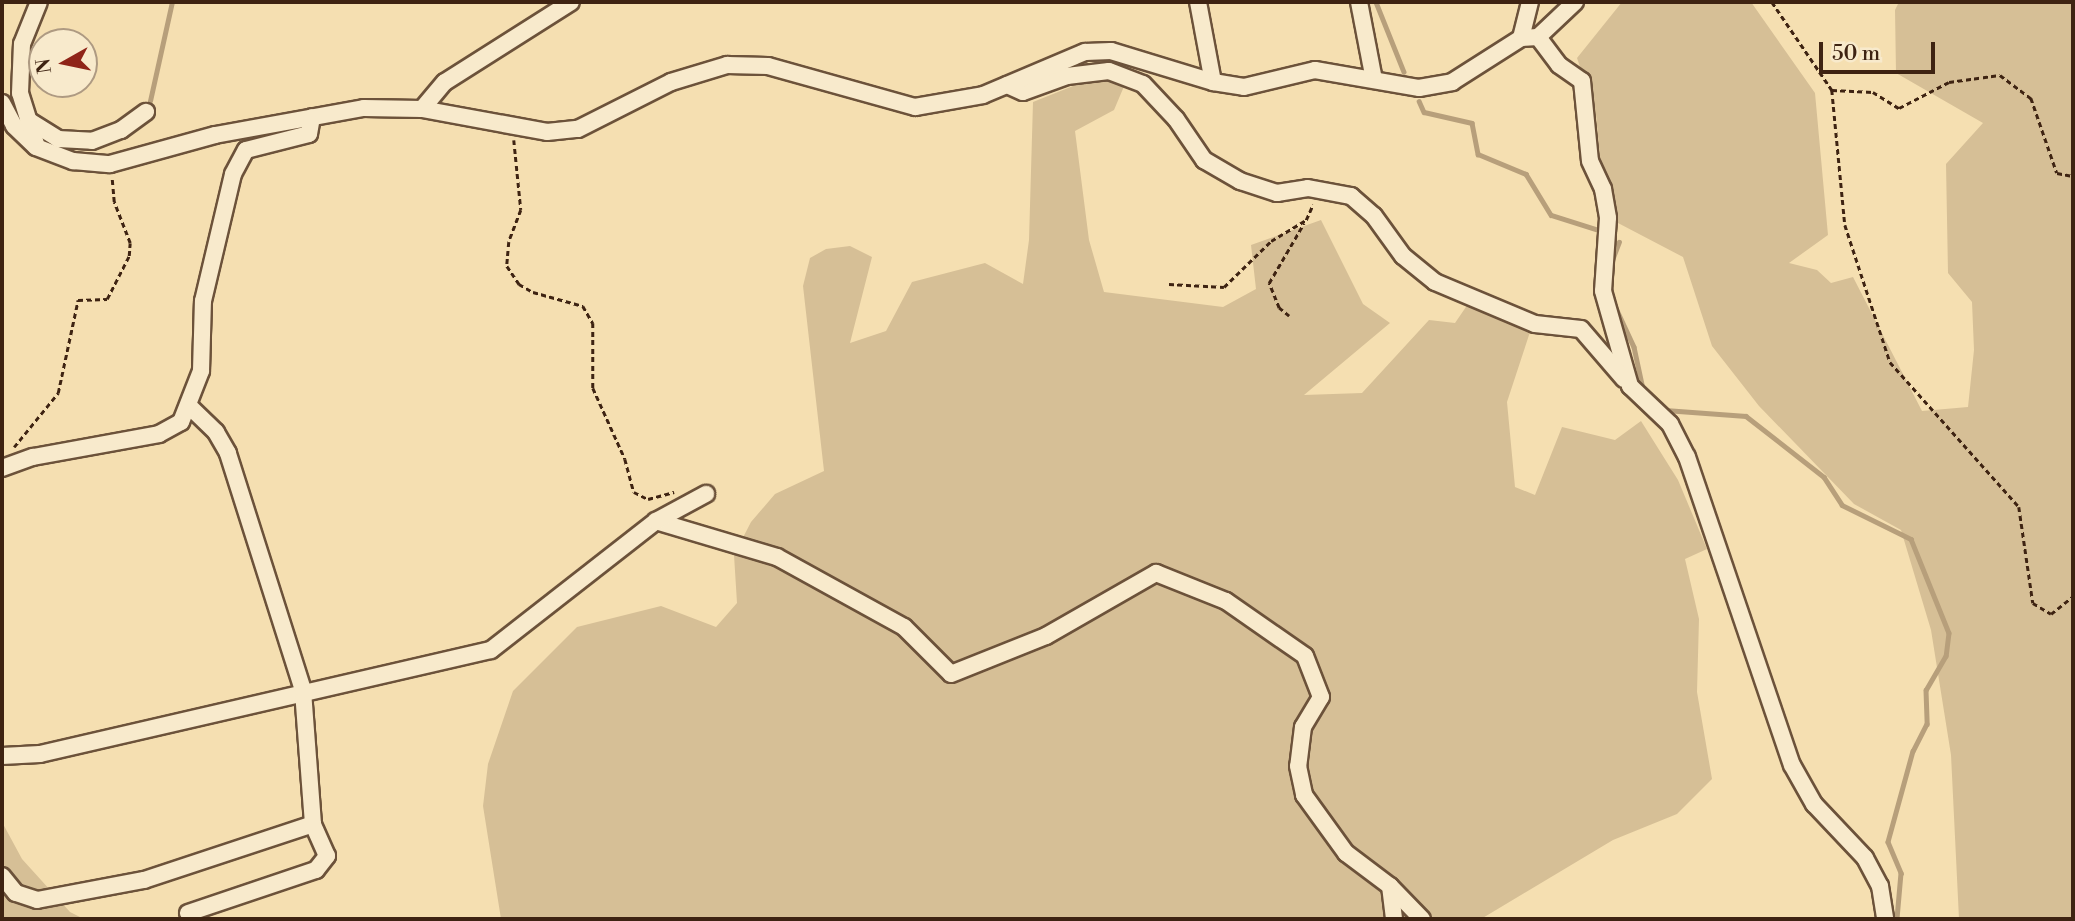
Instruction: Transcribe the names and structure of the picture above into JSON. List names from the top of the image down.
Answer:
{
  "scale_bar": "50 m",
  "north": "left"
}
